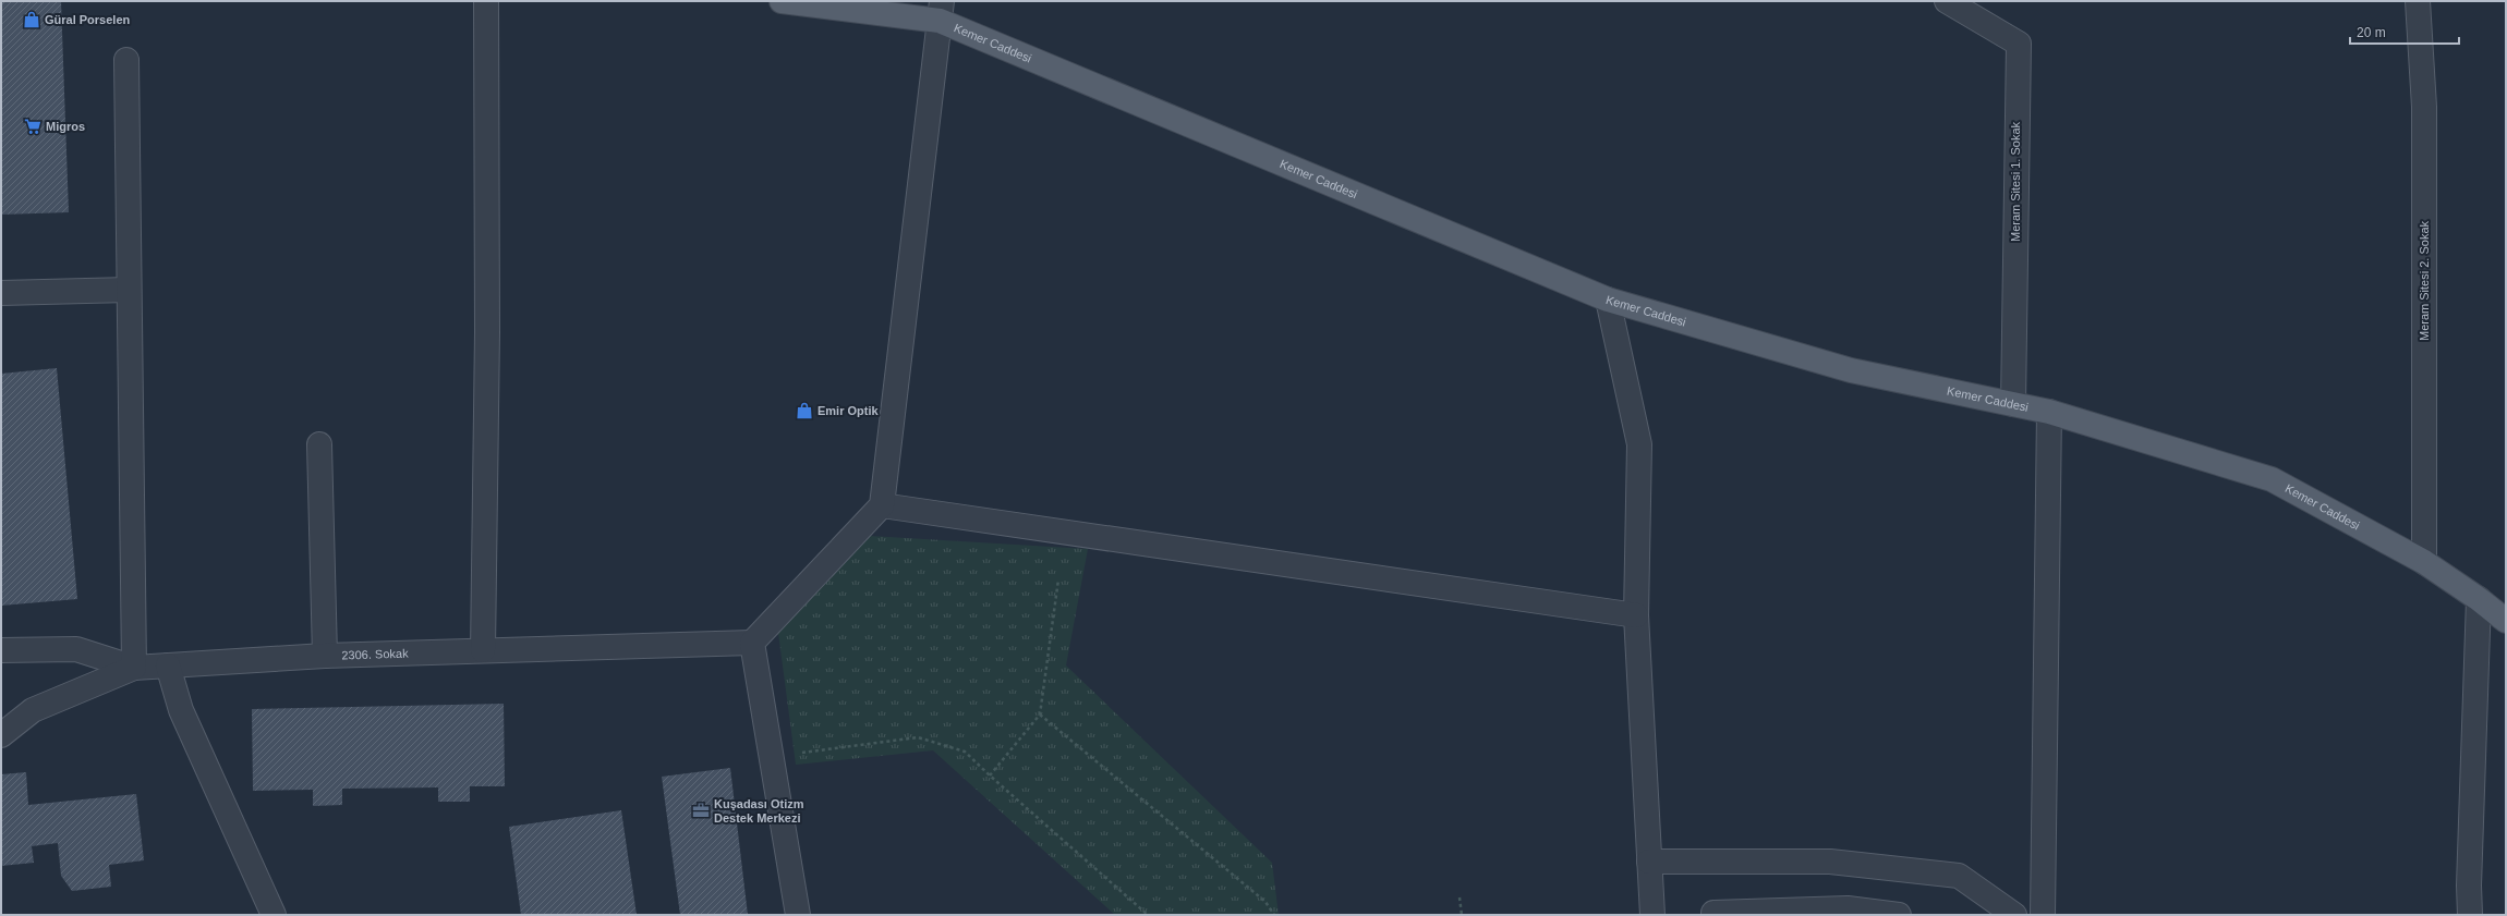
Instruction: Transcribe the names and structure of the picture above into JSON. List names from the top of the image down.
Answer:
{
  "streets": {
    "main road": ["Kemer Caddesi"],
    "street": ["Meram Sitesi 1. Sokak", "Meram Sitesi 2. Sokak", "2306. Sokak"]
  },
  "crossings": [
    ["Kemer Caddesi", "Meram Sitesi 1. Sokak"],
    ["Kemer Caddesi", "Meram Sitesi 2. Sokak"]
  ],
  "places": {
    "shop": ["Güral Porselen", "Emir Optik"],
    "supermarket": ["Migros"],
    "office": ["Kuşadası Otizm Destek Merkezi"]
  },
  "scale_bar": "20 m"
}
